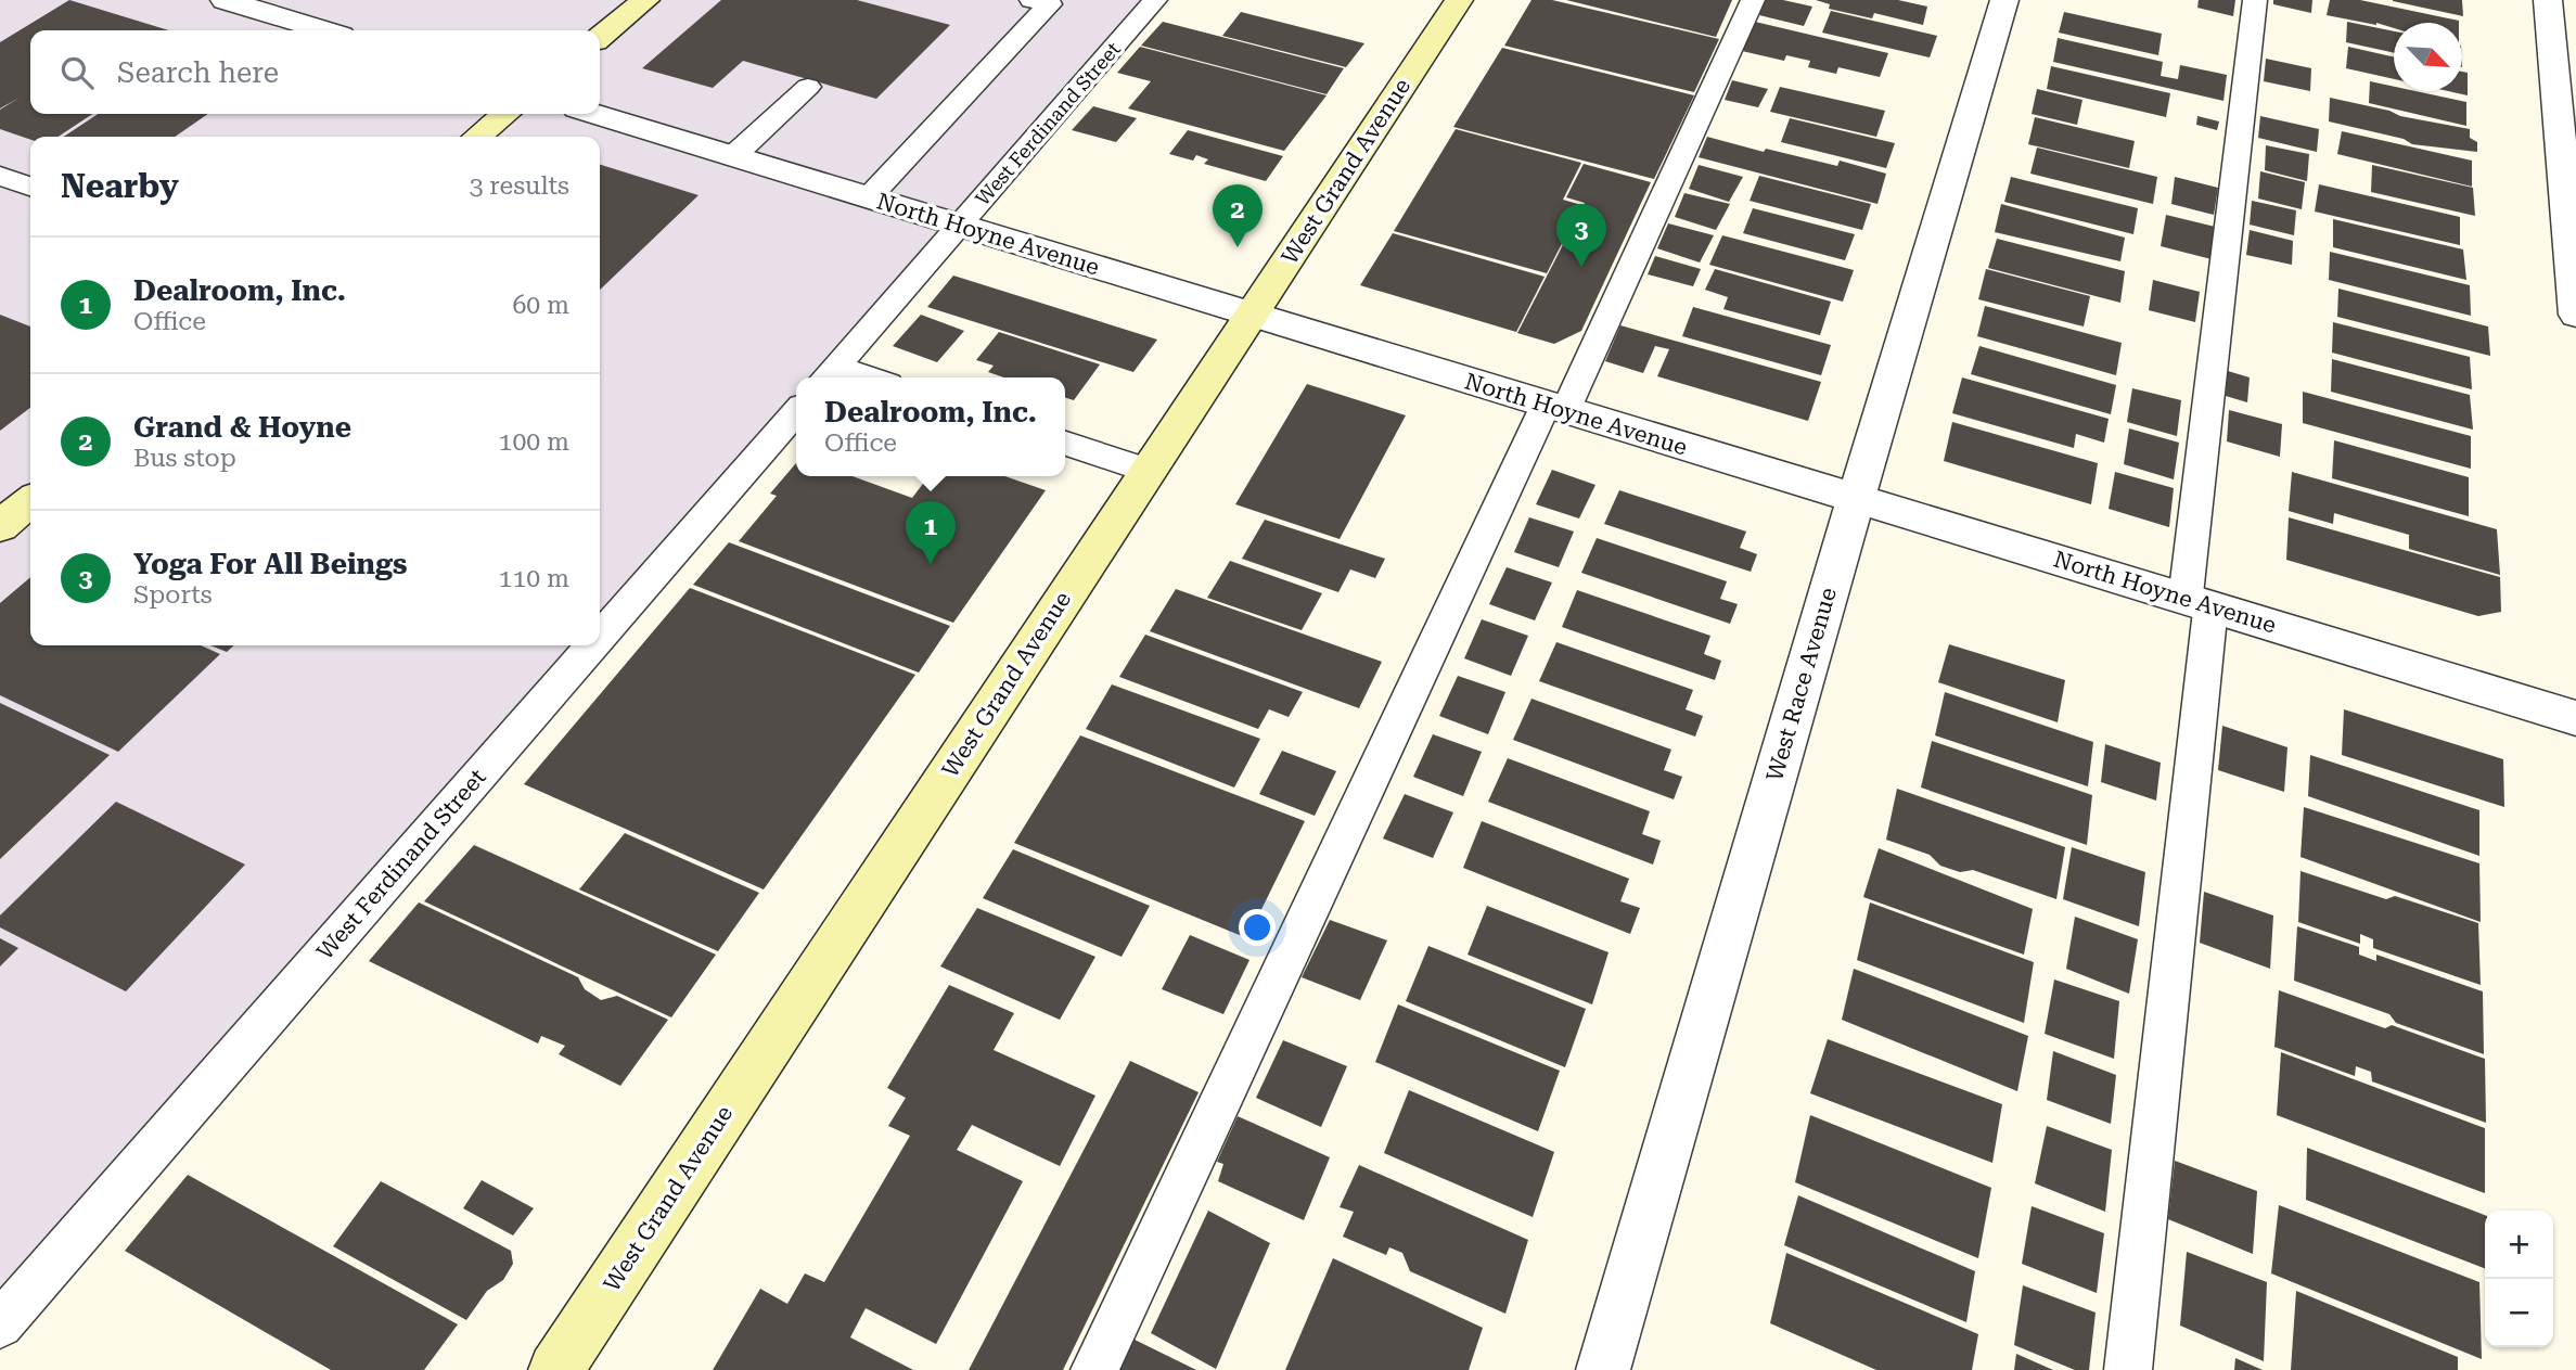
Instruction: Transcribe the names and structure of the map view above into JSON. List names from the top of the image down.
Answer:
{
  "streets": {
    "main road": ["West Grand Avenue"],
    "street": ["North Hoyne Avenue", "West Race Avenue"],
    "lane": ["West Ferdinand Street"]
  },
  "crossings": [
    ["West Ferdinand Street", "North Hoyne Avenue"],
    ["West Grand Avenue", "North Hoyne Avenue"],
    ["North Hoyne Avenue", "West Race Avenue"]
  ],
  "north": "bottom right",
  "page": {
    "search": "Search here",
    "heading": ["Nearby", "3 results"],
    "pins": ["2", "3", "1"],
    "list": [
      {
        "mark": "1",
        "name": "Dealroom, Inc.",
        "note": "Office",
        "value": "60 m"
      },
      {
        "mark": "2",
        "name": "Grand & Hoyne",
        "note": "Bus stop",
        "value": "100 m"
      },
      {
        "mark": "3",
        "name": "Yoga For All Beings",
        "note": "Sports",
        "value": "110 m"
      }
    ],
    "popup": ["Dealroom, Inc.", "Office"],
    "map_buttons": ["+", "−"]
  }
}
